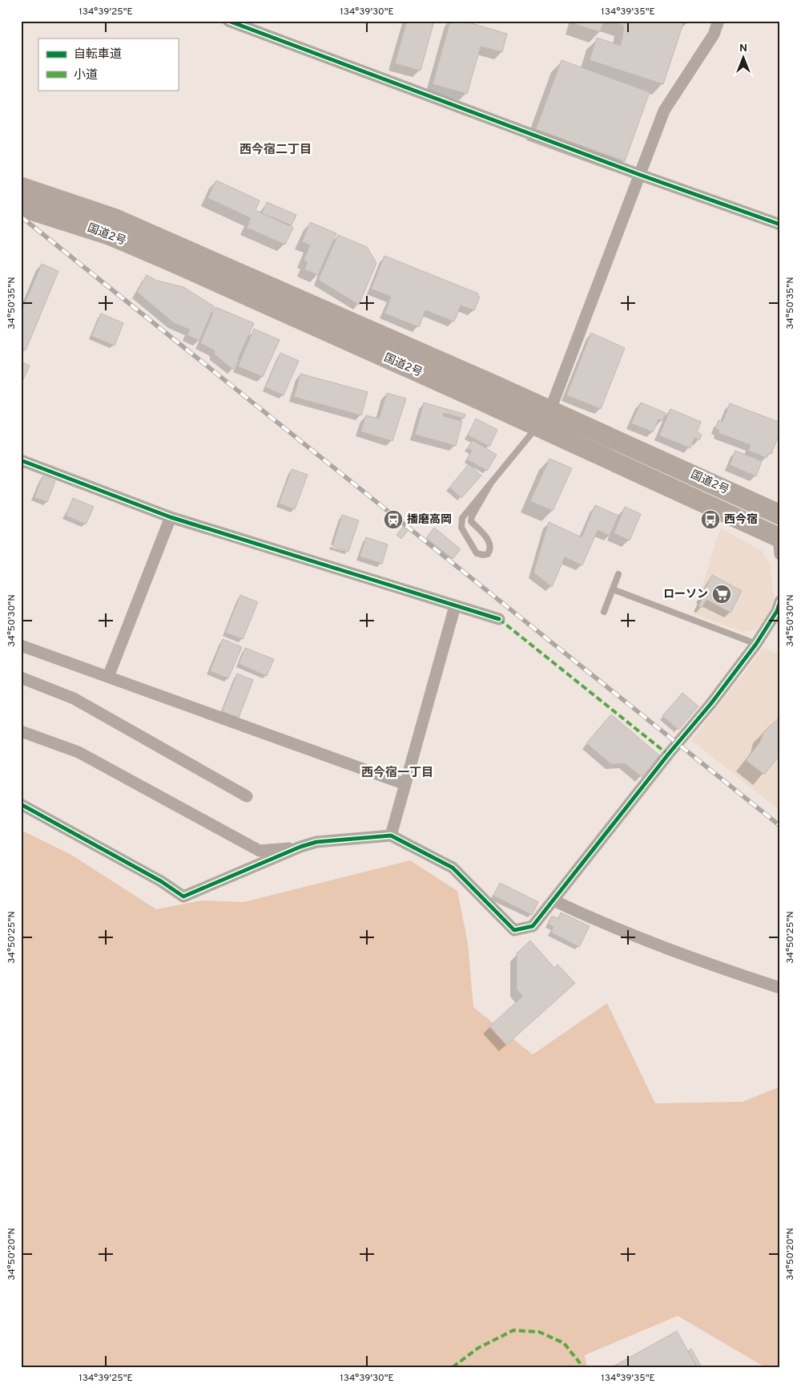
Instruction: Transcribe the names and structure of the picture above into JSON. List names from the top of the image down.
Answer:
{
  "streets": {
    "highway": ["国道2号"]
  },
  "districts": ["西今宿二丁目", "西今宿一丁目"],
  "places": {
    "station": ["播磨高岡"],
    "bus stop": ["西今宿"],
    "supermarket": ["ローソン"]
  },
  "legend": ["自転車道", "小道"],
  "north": "top",
  "coordinates": [
    "134°39'25\"E",
    "134°39'30\"E",
    "134°39'35\"E",
    "34°50'35\"N",
    "34°50'30\"N",
    "34°50'25\"N",
    "34°50'20\"N"
  ]
}
